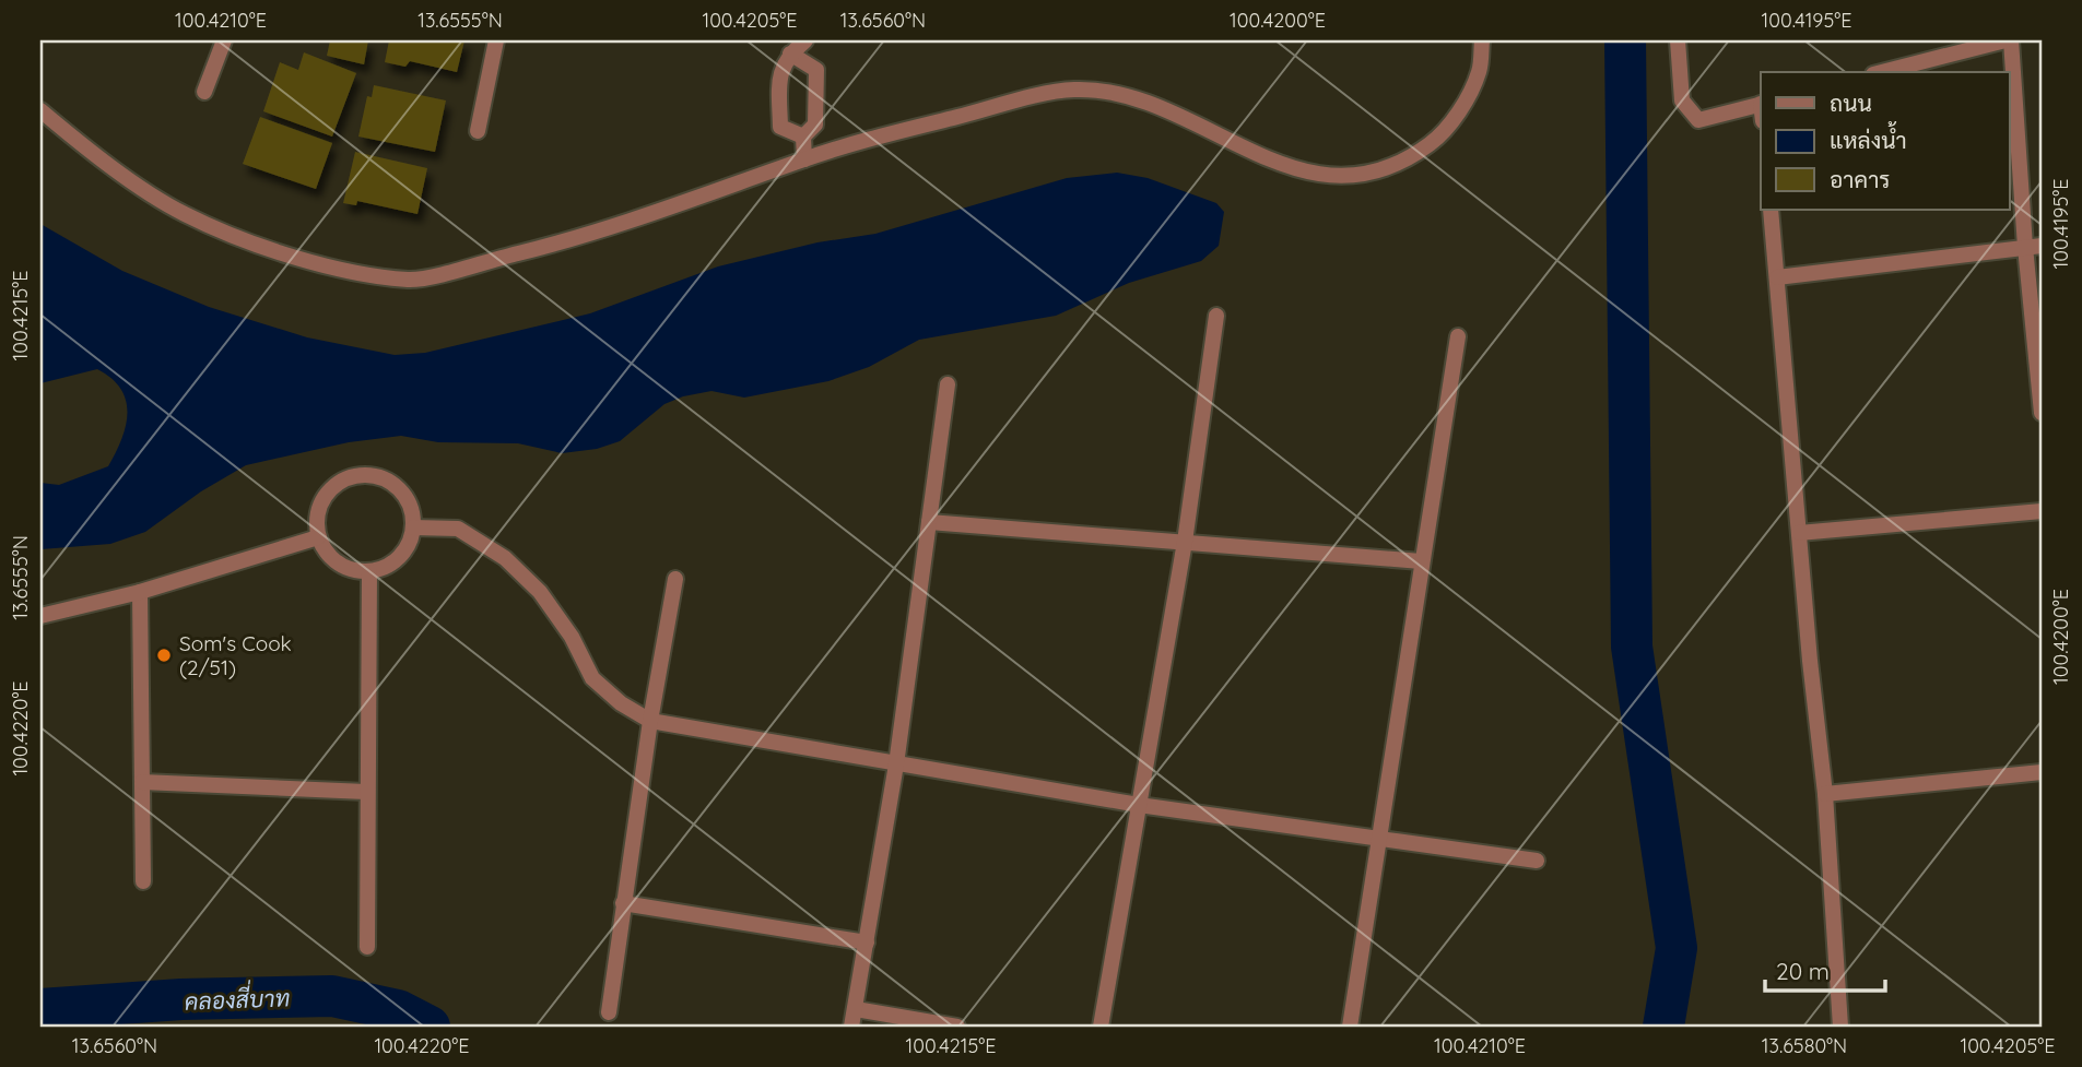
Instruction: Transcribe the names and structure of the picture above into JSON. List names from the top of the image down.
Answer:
{
  "water": ["คลองสี่บาท"],
  "places": ["Som's Cook (2/51)"],
  "legend": ["ถนน", "แหล่งน้ำ", "อาคาร"],
  "scale_bar": "20 m",
  "coordinates": [
    "100.4210°E",
    "13.6555°N",
    "100.4205°E",
    "13.6560°N",
    "100.4200°E",
    "100.4195°E",
    "100.4215°E",
    "100.4220°E",
    "13.6580°N"
  ]
}
